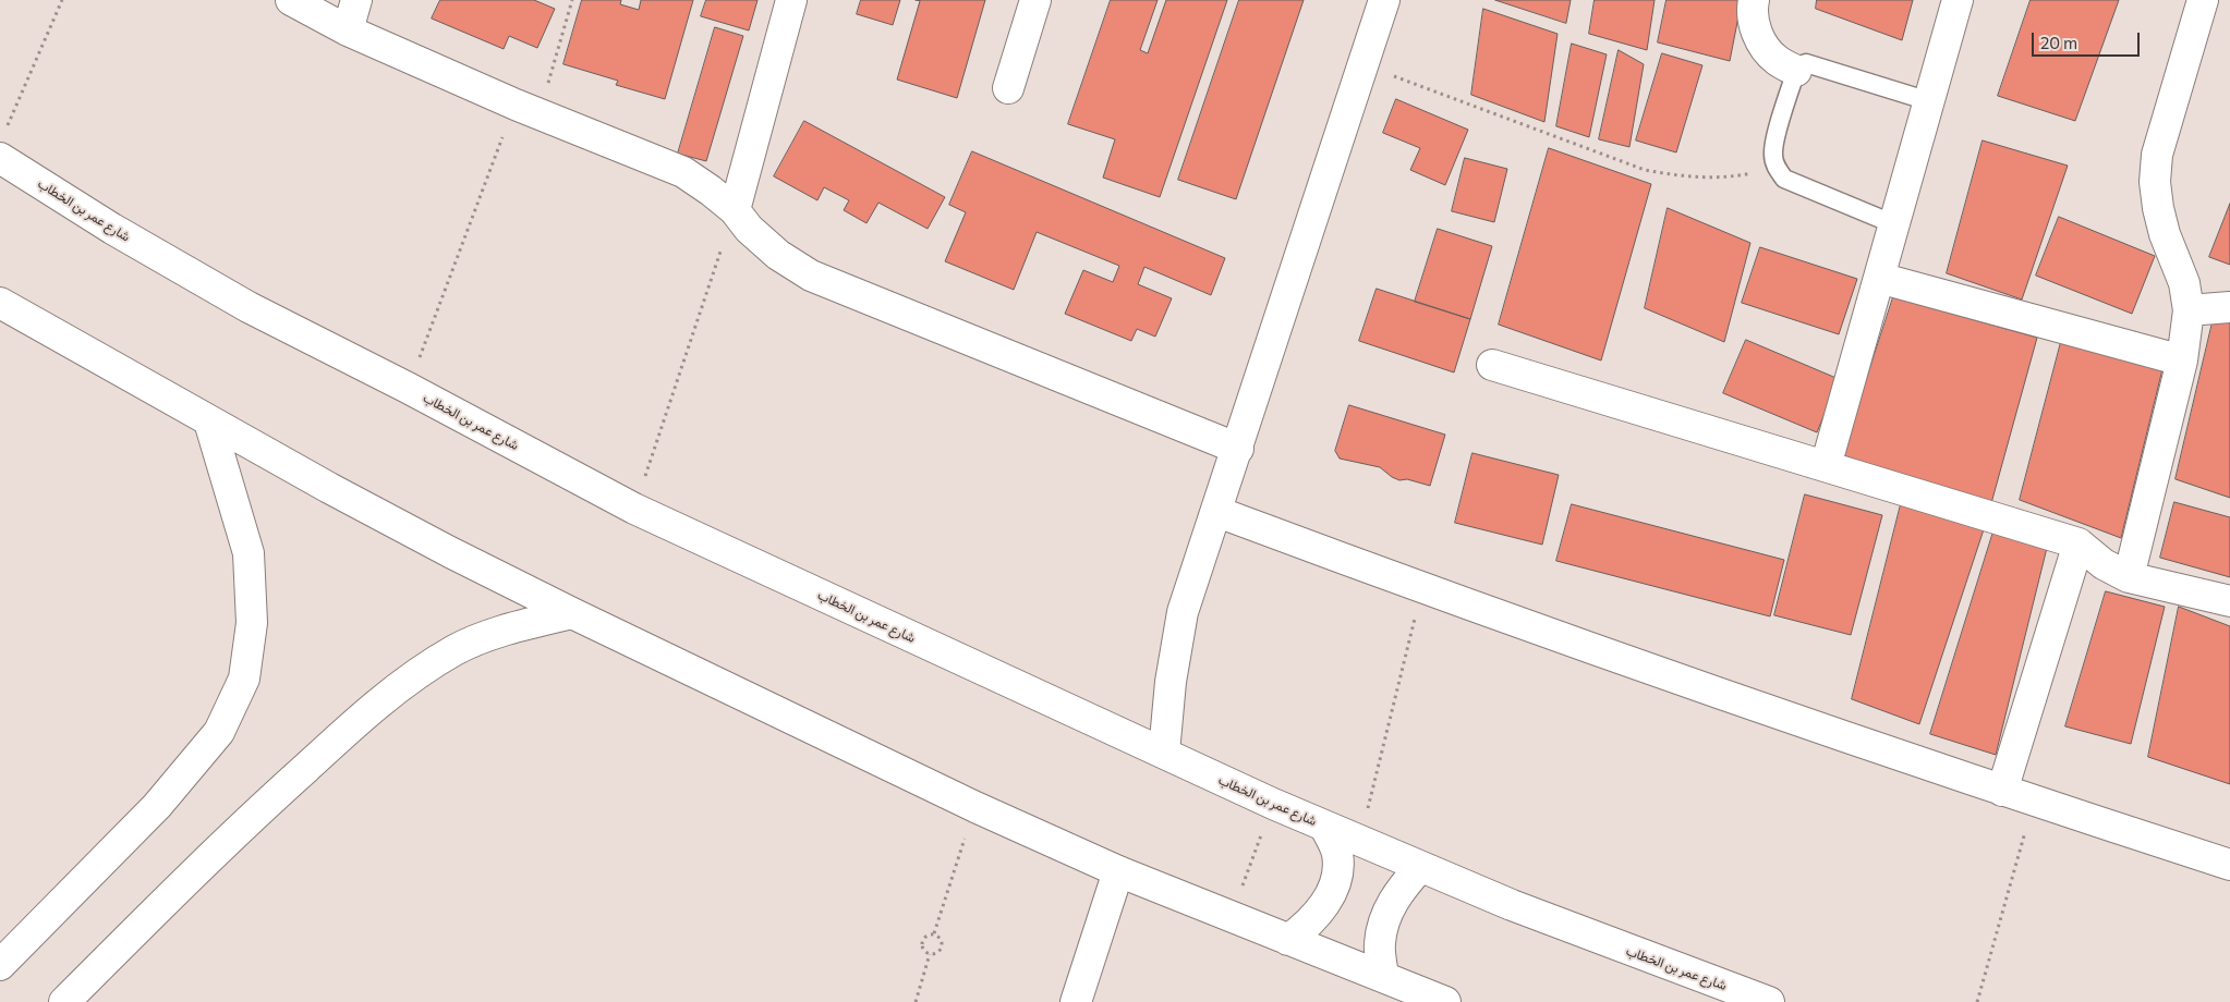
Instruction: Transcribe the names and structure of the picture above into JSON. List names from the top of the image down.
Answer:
{
  "streets": {
    "street": ["شارع عمر بن الخطاب"]
  },
  "scale_bar": "20 m"
}
